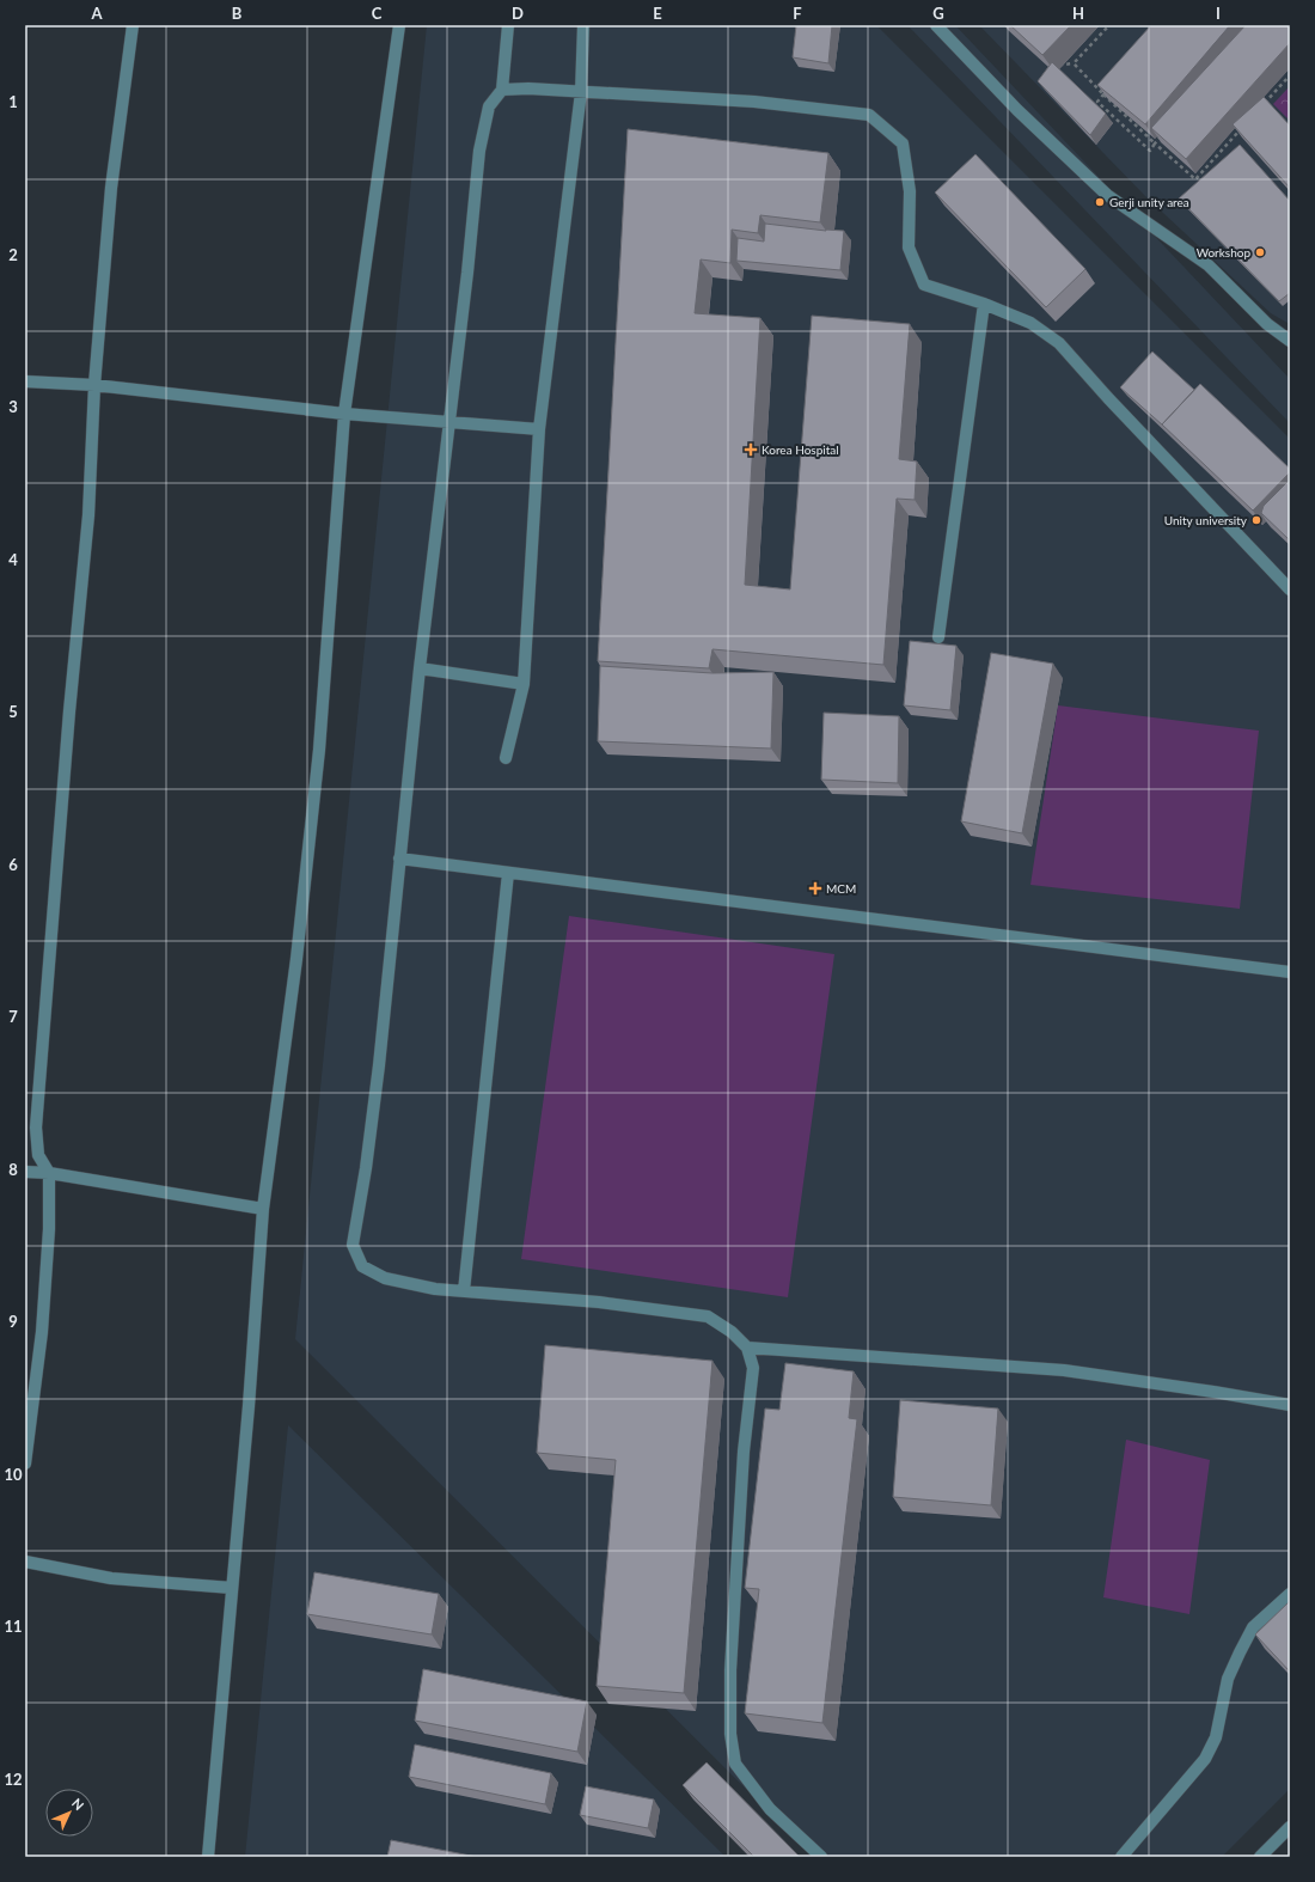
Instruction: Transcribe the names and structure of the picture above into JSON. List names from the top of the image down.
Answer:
{
  "places": {
    "other": ["Gerji unity area", "Workshop", "Unity university"],
    "health": ["Korea Hospital", "MCM"]
  },
  "north": "top right",
  "grid": {
    "columns": [
      "A",
      "B",
      "C",
      "D",
      "E",
      "F",
      "G",
      "H",
      "I"
    ],
    "rows": [
      "1",
      "2",
      "3",
      "4",
      "5",
      "6",
      "7",
      "8",
      "9",
      "10",
      "11",
      "12"
    ]
  }
}
